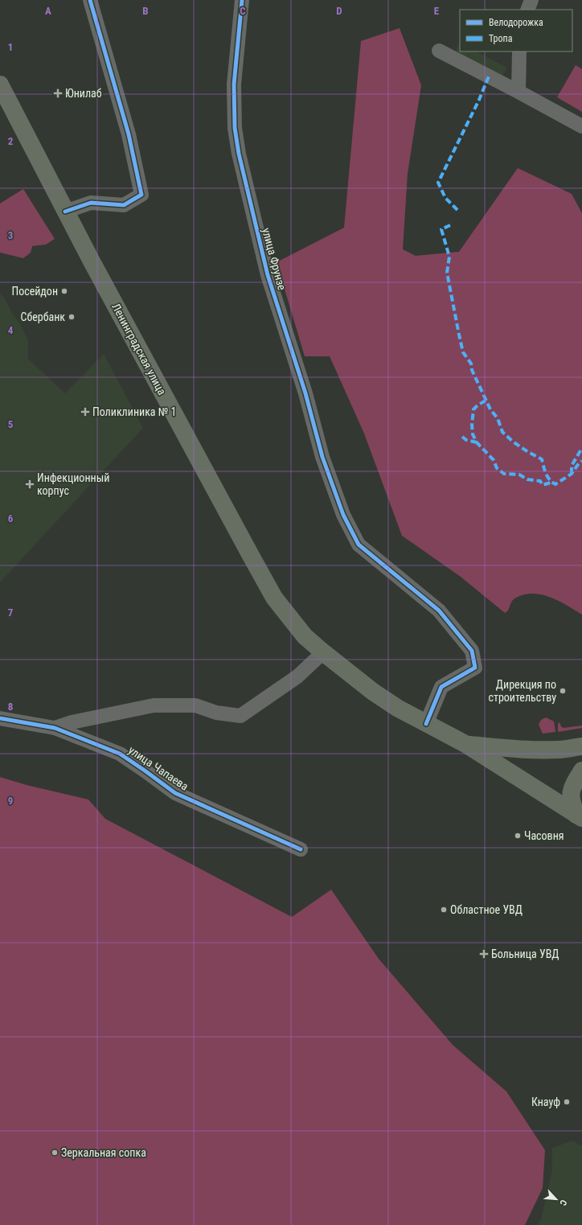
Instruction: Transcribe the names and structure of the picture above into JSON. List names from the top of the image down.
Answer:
{
  "streets": {
    "main road": ["Ленинградская улица"],
    "street": ["улица Фрунзе", "улица Чапаева"]
  },
  "crossings": [
    ["улица Фрунзе", "Ленинградская улица"]
  ],
  "places": {
    "health": [
      "Юнилаб",
      "Поликлиника № 1",
      "Инфекционный корпус",
      "Больница УВД"
    ],
    "other": [
      "Посейдон",
      "Сбербанк",
      "Дирекция по строительству",
      "Часовня",
      "Областное УВД",
      "Кнауф",
      "Зеркальная сопка"
    ]
  },
  "legend": ["Велодорожка", "Тропа"],
  "north": "bottom right",
  "grid": {
    "columns": [
      "A",
      "B",
      "C",
      "D",
      "E"
    ],
    "rows": [
      "1",
      "2",
      "3",
      "4",
      "5",
      "6",
      "7",
      "8",
      "9"
    ]
  }
}
